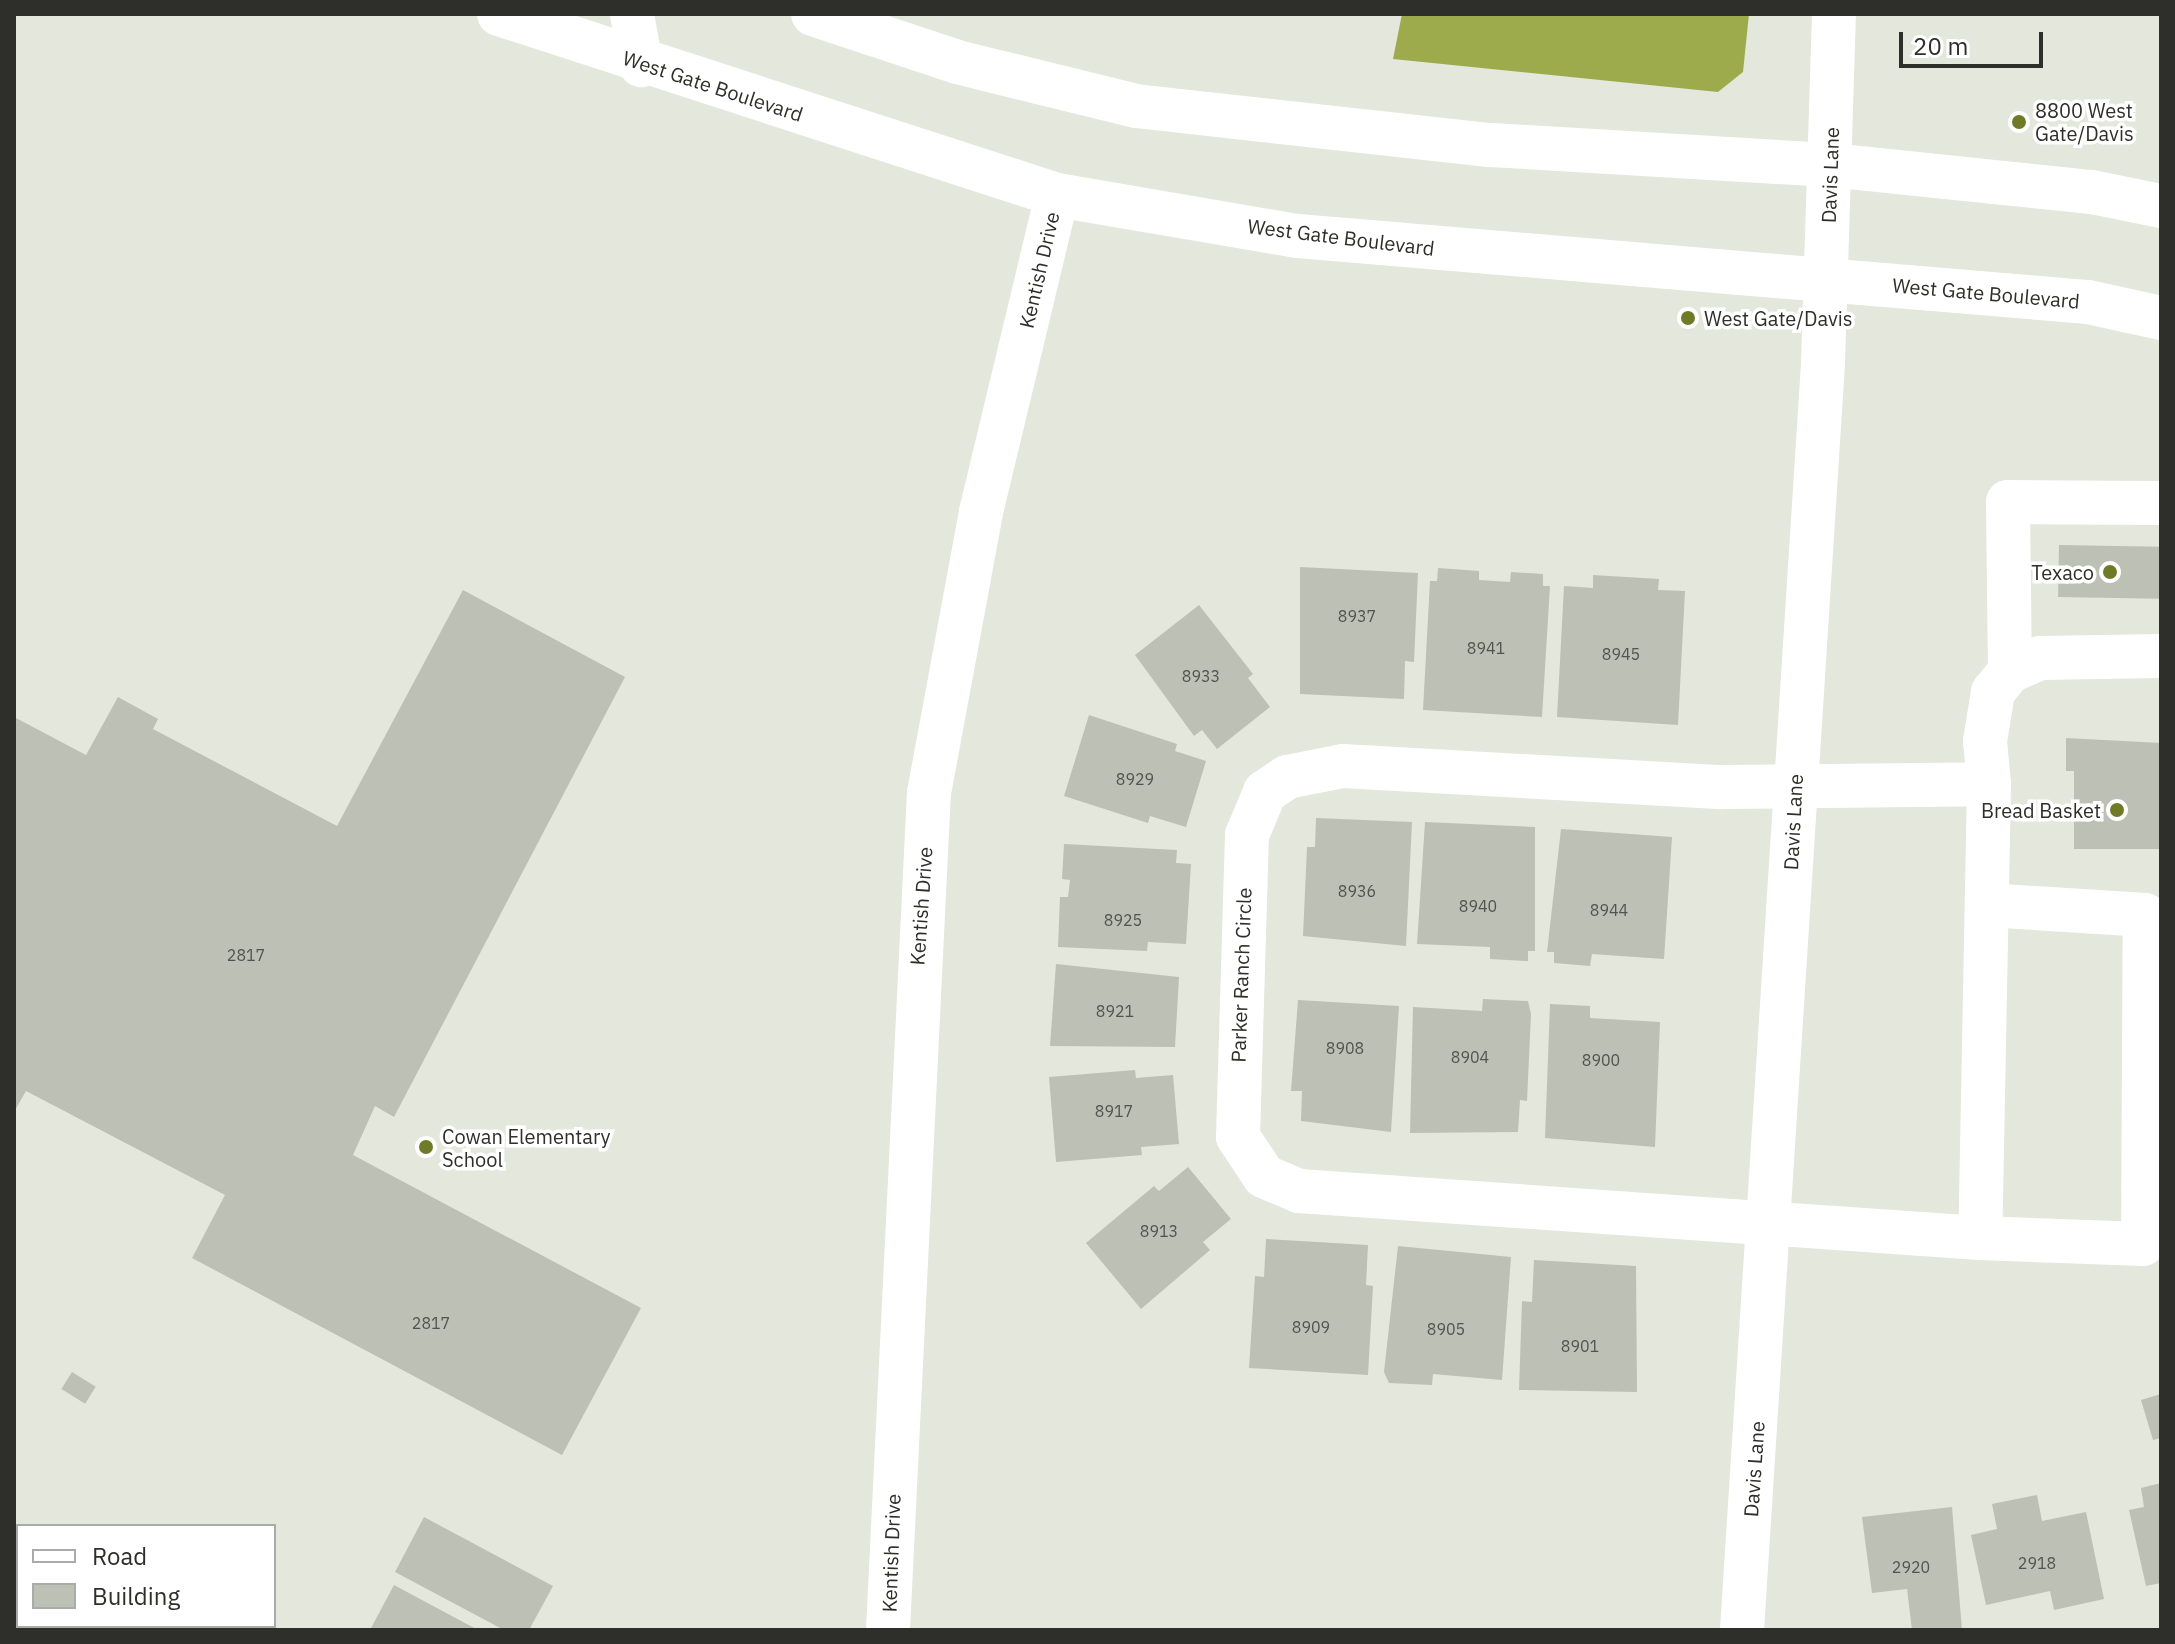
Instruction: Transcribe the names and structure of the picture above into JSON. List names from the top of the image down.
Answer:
{
  "streets": {
    "street": [
      "West Gate Boulevard",
      "Davis Lane",
      "Kentish Drive",
      "Parker Ranch Circle"
    ]
  },
  "crossings": [
    ["West Gate Boulevard", "Davis Lane"],
    ["West Gate Boulevard", "Kentish Drive"],
    ["Davis Lane", "Parker Ranch Circle"]
  ],
  "places": [
    "8800 West Gate/Davis",
    "West Gate/Davis",
    "Texaco",
    "Bread Basket",
    "Cowan Elementary School"
  ],
  "house_numbers": [
    "8937",
    "8941",
    "8945",
    "8933",
    "8929",
    "8936",
    "8940",
    "8944",
    "8925",
    "2817",
    "8921",
    "8908",
    "8904",
    "8900",
    "8917",
    "8913",
    "2817",
    "8909",
    "8905",
    "8901",
    "2918",
    "2920"
  ],
  "legend": ["Road", "Building"],
  "scale_bar": "20 m"
}
